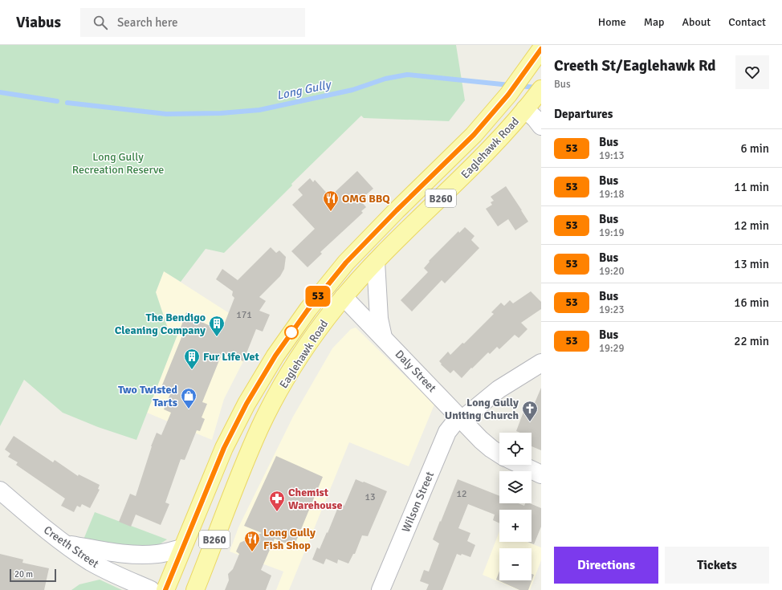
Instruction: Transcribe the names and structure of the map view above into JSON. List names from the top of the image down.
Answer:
{
  "streets": {
    "main road": ["Eaglehawk Road", "B260"],
    "street": ["Daly Street", "Wilson Street", "Creeth Street"]
  },
  "crossings": [
    ["Eaglehawk Road", "Daly Street"],
    ["Daly Street", "Wilson Street"]
  ],
  "water": ["Long Gully"],
  "parks": ["Long Gully Recreation Reserve"],
  "places": {
    "restaurant": ["OMG BBQ", "Long Gully Fish Shop"],
    "building": ["The Bendigo Cleaning Company", "Fur Life Vet"],
    "shop": ["Two Twisted Tarts"],
    "church": ["Long Gully Uniting Church"],
    "pharmacy": ["Chemist Warehouse"]
  },
  "lines": ["bus line 53"],
  "house_numbers": ["171", "12", "13"],
  "scale_bar": "20 m",
  "page": {
    "header": "Viabus",
    "search": "Search here",
    "nav": [
      "Home",
      "Map",
      "About",
      "Contact"
    ],
    "on_map": "53",
    "heading": [
      ["Creeth St/Eaglehawk Rd", "Bus"],
      "Departures"
    ],
    "list": [
      {
        "mark": "53",
        "name": "Bus",
        "note": "19:13",
        "value": "6 min"
      },
      {
        "mark": "53",
        "name": "Bus",
        "note": "19:18",
        "value": "11 min"
      },
      {
        "mark": "53",
        "name": "Bus",
        "note": "19:19",
        "value": "12 min"
      },
      {
        "mark": "53",
        "name": "Bus",
        "note": "19:20",
        "value": "13 min"
      },
      {
        "mark": "53",
        "name": "Bus",
        "note": "19:23",
        "value": "16 min"
      },
      {
        "mark": "53",
        "name": "Bus",
        "note": "19:29",
        "value": "22 min"
      }
    ],
    "map_buttons": ["+", "−"],
    "buttons": ["Directions", "Tickets"],
    "scale": "20 m"
  }
}
